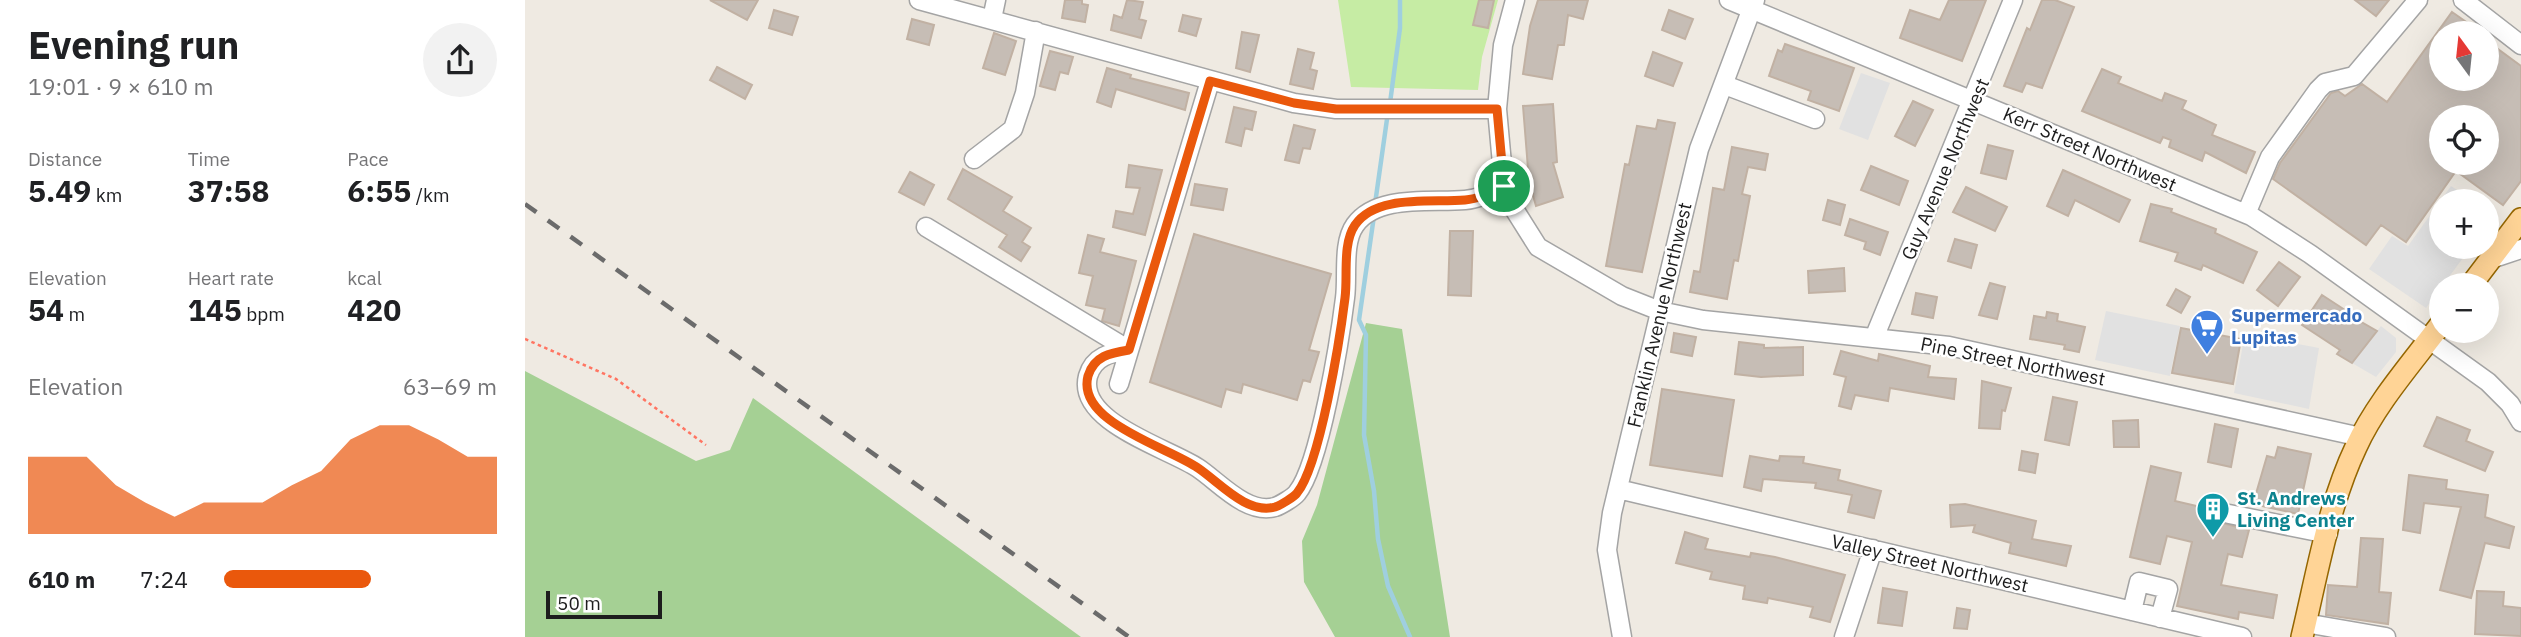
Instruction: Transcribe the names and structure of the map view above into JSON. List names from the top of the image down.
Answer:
{
  "streets": {
    "street": [
      "Kerr Street Northwest",
      "Guy Avenue Northwest",
      "Franklin Avenue Northwest",
      "Pine Street Northwest",
      "Valley Street Northwest"
    ]
  },
  "crossings": [
    ["Kerr Street Northwest", "Guy Avenue Northwest"],
    ["Kerr Street Northwest", "Franklin Avenue Northwest"],
    ["Guy Avenue Northwest", "Pine Street Northwest"],
    ["Franklin Avenue Northwest", "Pine Street Northwest"],
    ["Franklin Avenue Northwest", "Valley Street Northwest"]
  ],
  "places": {
    "supermarket": ["Supermercado Lupitas"],
    "building": ["St. Andrews Living Center"]
  },
  "scale_bar": "50 m",
  "north": "top",
  "page": {
    "heading": ["Evening run", "19:01 · 9 × 610 m"],
    "map_buttons": ["+", "−"],
    "stats": [
      ["Distance", "5.49 km"],
      ["Time", "37:58"],
      ["Pace", "6:55 /km"],
      ["Elevation", "54 m"],
      ["Heart rate", "145 bpm"],
      ["kcal", "420"]
    ],
    "chart": ["Elevation", "63–69 m"],
    "list": [
      {
        "name": "610 m",
        "note": "7:24"
      }
    ],
    "scale": "50 m"
  }
}
